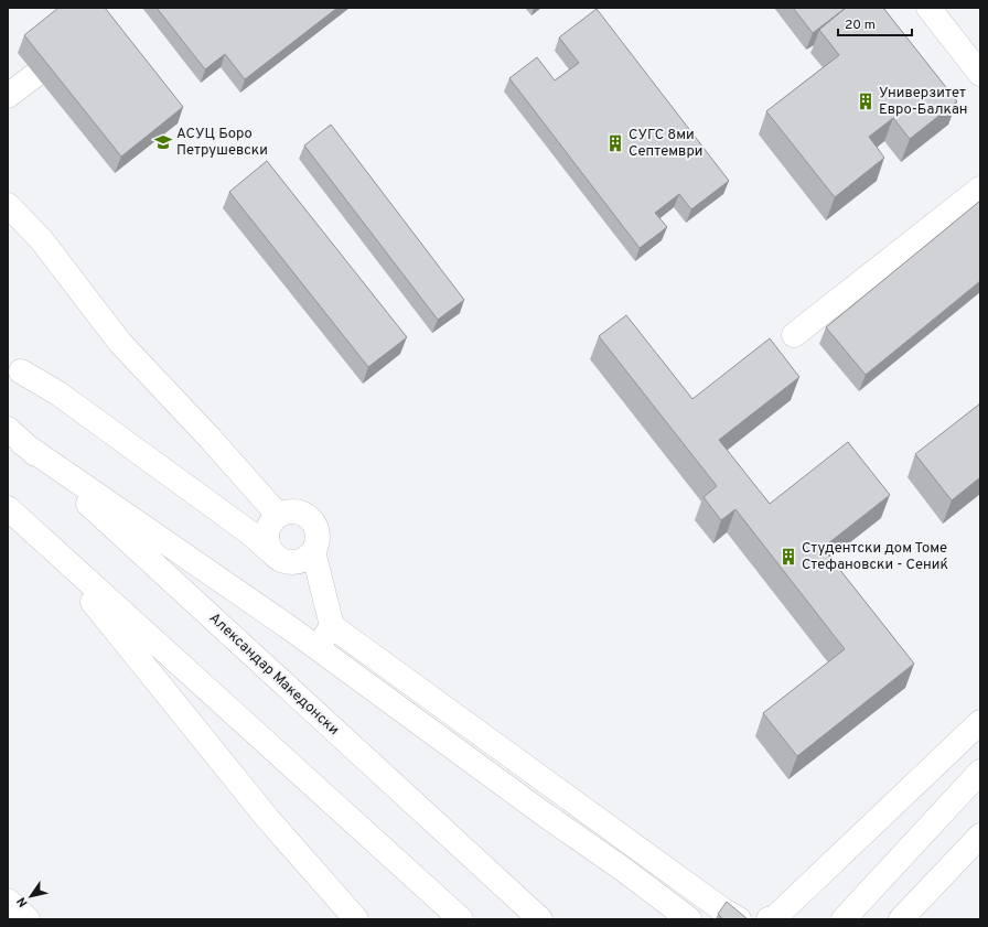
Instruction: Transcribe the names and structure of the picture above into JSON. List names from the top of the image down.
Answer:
{
  "streets": {
    "street": ["Александар Македонски"]
  },
  "places": {
    "building": ["Универзитет Евро-Балкан", "СУГС 8ми Септември", "Студентски дом Томе Стефановски - Сениќ"],
    "school or university": ["АСУЦ Боро Петрушевски"]
  },
  "scale_bar": "20 m",
  "north": "bottom left"
}
